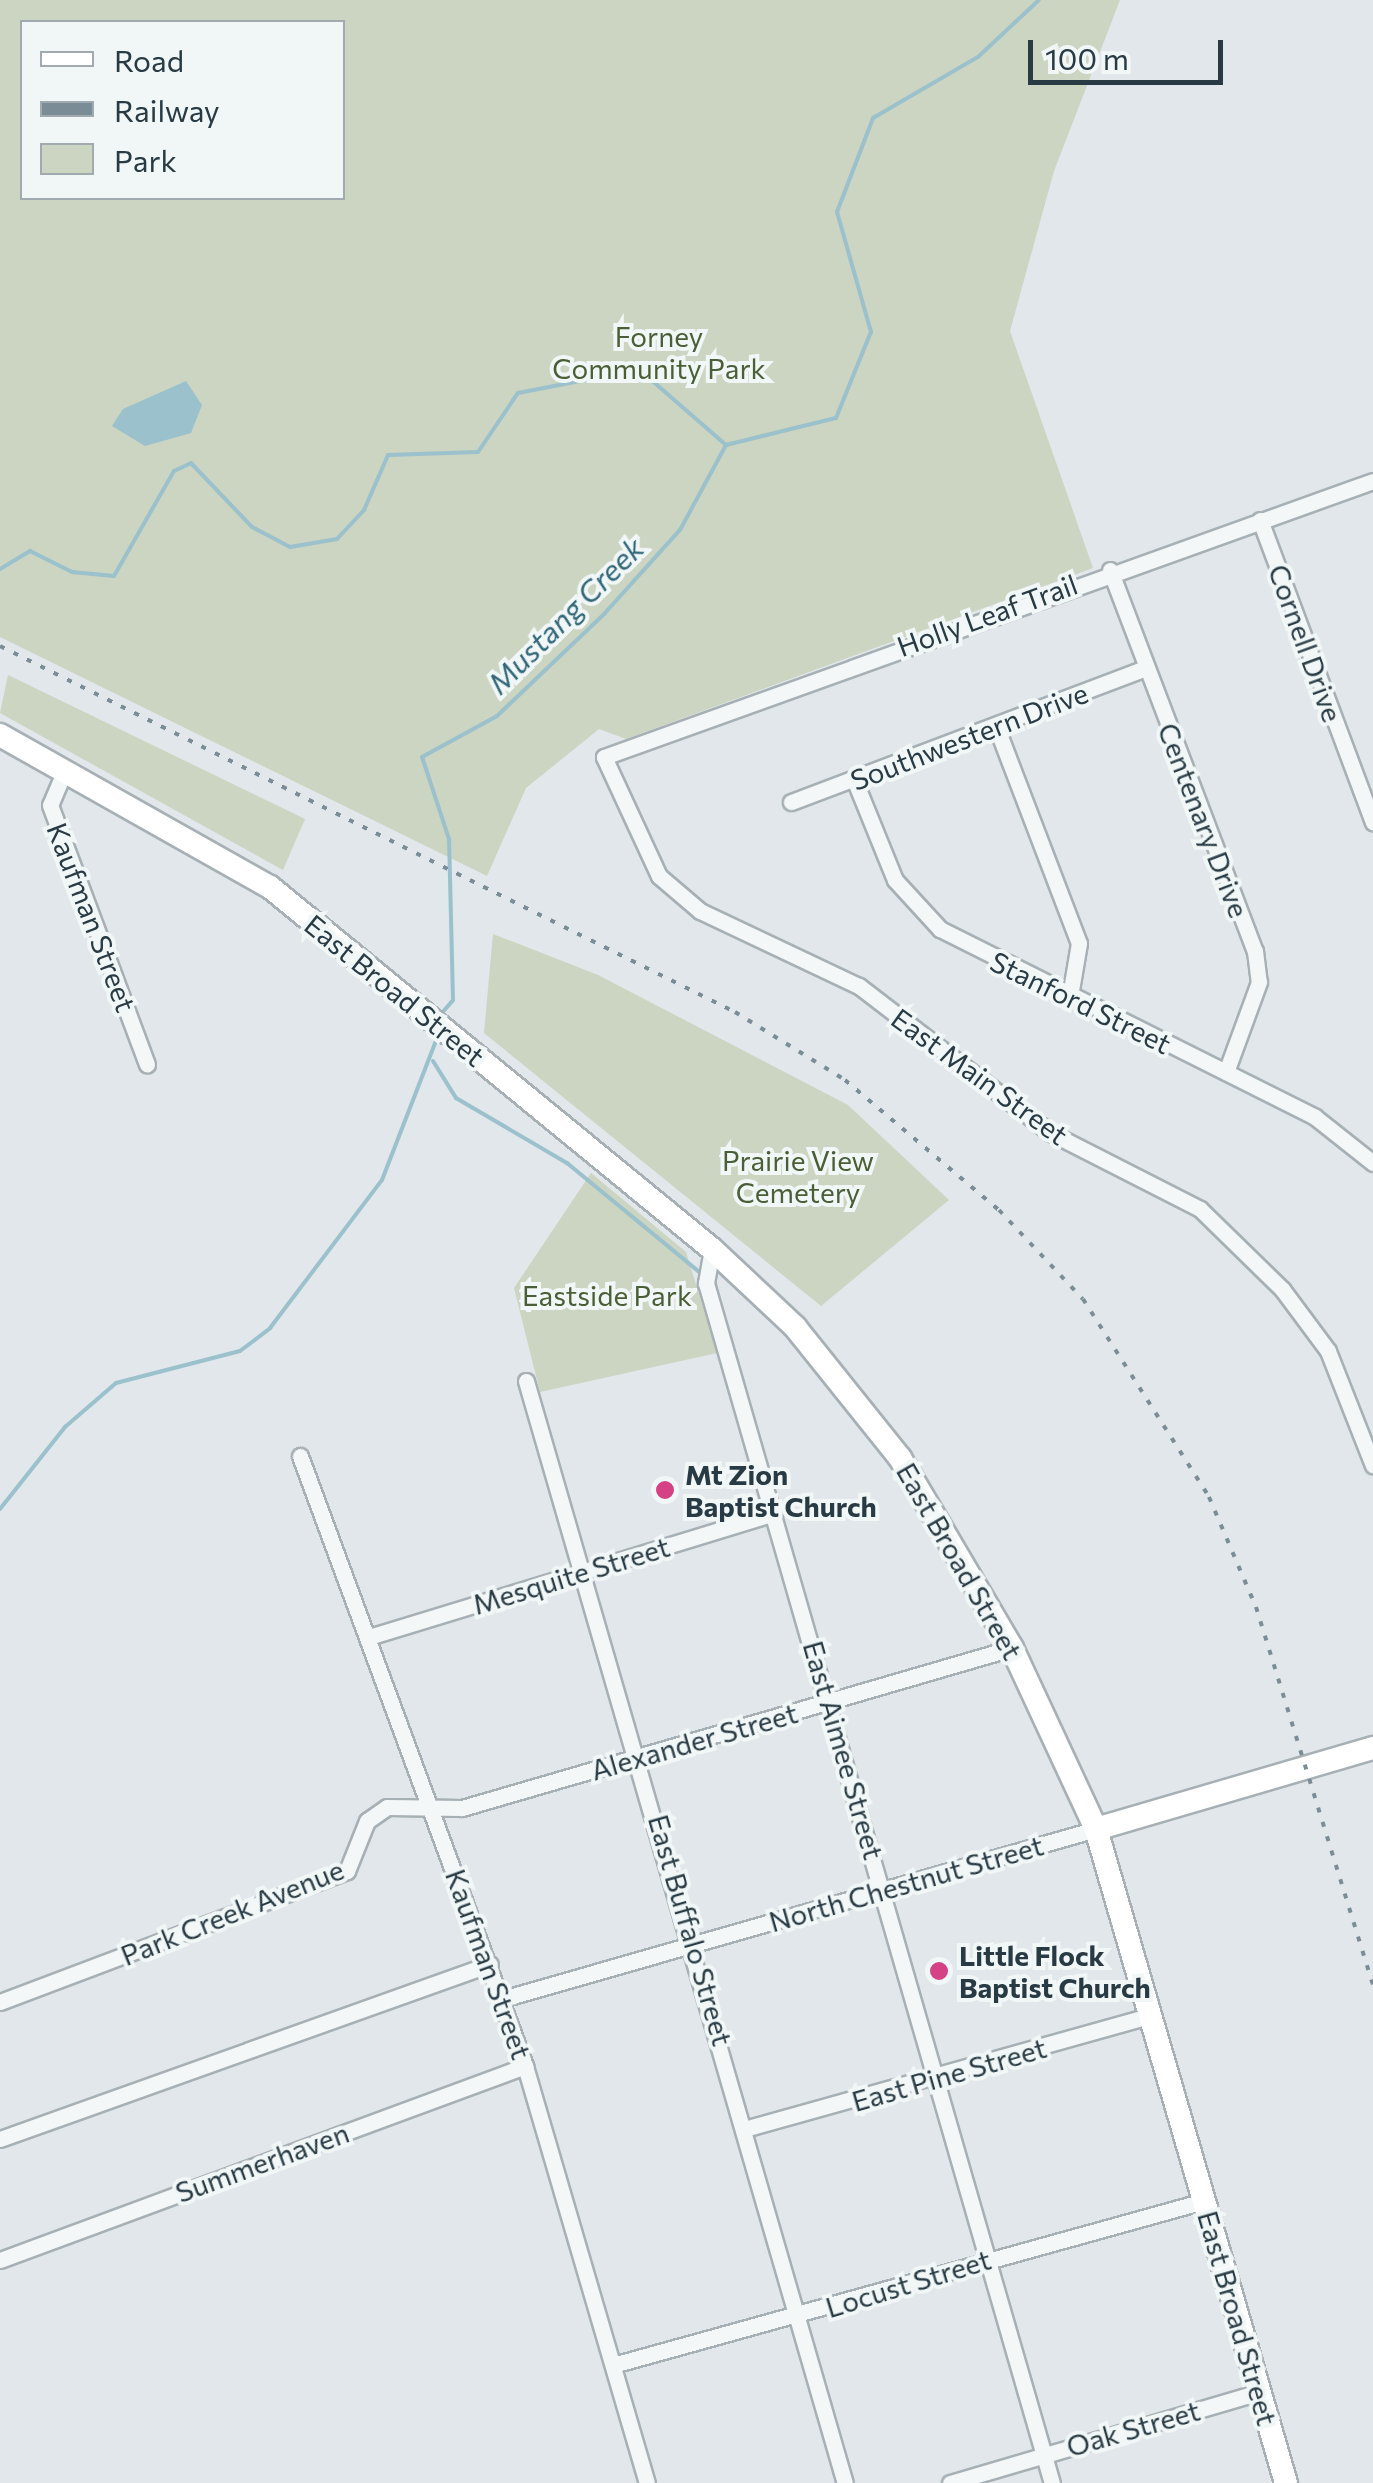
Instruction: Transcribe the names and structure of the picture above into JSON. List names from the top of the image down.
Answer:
{
  "streets": {
    "main road": ["East Broad Street", "North Chestnut Street"],
    "street": [
      "Holly Leaf Trail",
      "Cornell Drive",
      "Southwestern Drive",
      "Centenary Drive",
      "Kaufman Street",
      "Stanford Street",
      "East Main Street",
      "Mesquite Street",
      "Alexander Street",
      "East Aimee Street",
      "Park Creek Avenue",
      "East Buffalo Street",
      "East Pine Street",
      "Summerhaven",
      "Locust Street",
      "Oak Street"
    ]
  },
  "crossings": [
    ["Holly Leaf Trail", "Cornell Drive"],
    ["Holly Leaf Trail", "Centenary Drive"],
    ["Holly Leaf Trail", "East Main Street"],
    ["Southwestern Drive", "Centenary Drive"],
    ["Southwestern Drive", "Stanford Street"],
    ["Centenary Drive", "Stanford Street"],
    ["Kaufman Street", "East Broad Street"],
    ["Kaufman Street", "Mesquite Street"],
    ["Kaufman Street", "Alexander Street"],
    ["Kaufman Street", "North Chestnut Street"],
    ["Kaufman Street", "Park Creek Avenue"],
    ["Kaufman Street", "Summerhaven"],
    ["Kaufman Street", "Locust Street"],
    ["East Broad Street", "Alexander Street"],
    ["East Broad Street", "East Aimee Street"],
    ["East Broad Street", "North Chestnut Street"],
    ["East Broad Street", "East Pine Street"],
    ["East Broad Street", "Locust Street"],
    ["East Broad Street", "Oak Street"],
    ["Mesquite Street", "East Aimee Street"],
    ["Mesquite Street", "East Buffalo Street"],
    ["Alexander Street", "East Aimee Street"],
    ["Alexander Street", "Park Creek Avenue"],
    ["Alexander Street", "East Buffalo Street"],
    ["East Aimee Street", "North Chestnut Street"],
    ["East Aimee Street", "East Pine Street"],
    ["East Aimee Street", "Locust Street"],
    ["East Aimee Street", "Oak Street"],
    ["North Chestnut Street", "East Buffalo Street"],
    ["East Buffalo Street", "East Pine Street"],
    ["East Buffalo Street", "Locust Street"]
  ],
  "water": ["Mustang Creek"],
  "parks": ["Forney Community Park", "Prairie View Cemetery", "Eastside Park"],
  "places": ["Mt Zion Baptist Church", "Little Flock Baptist Church"],
  "legend": ["Road", "Railway", "Park"],
  "scale_bar": "100 m"
}
